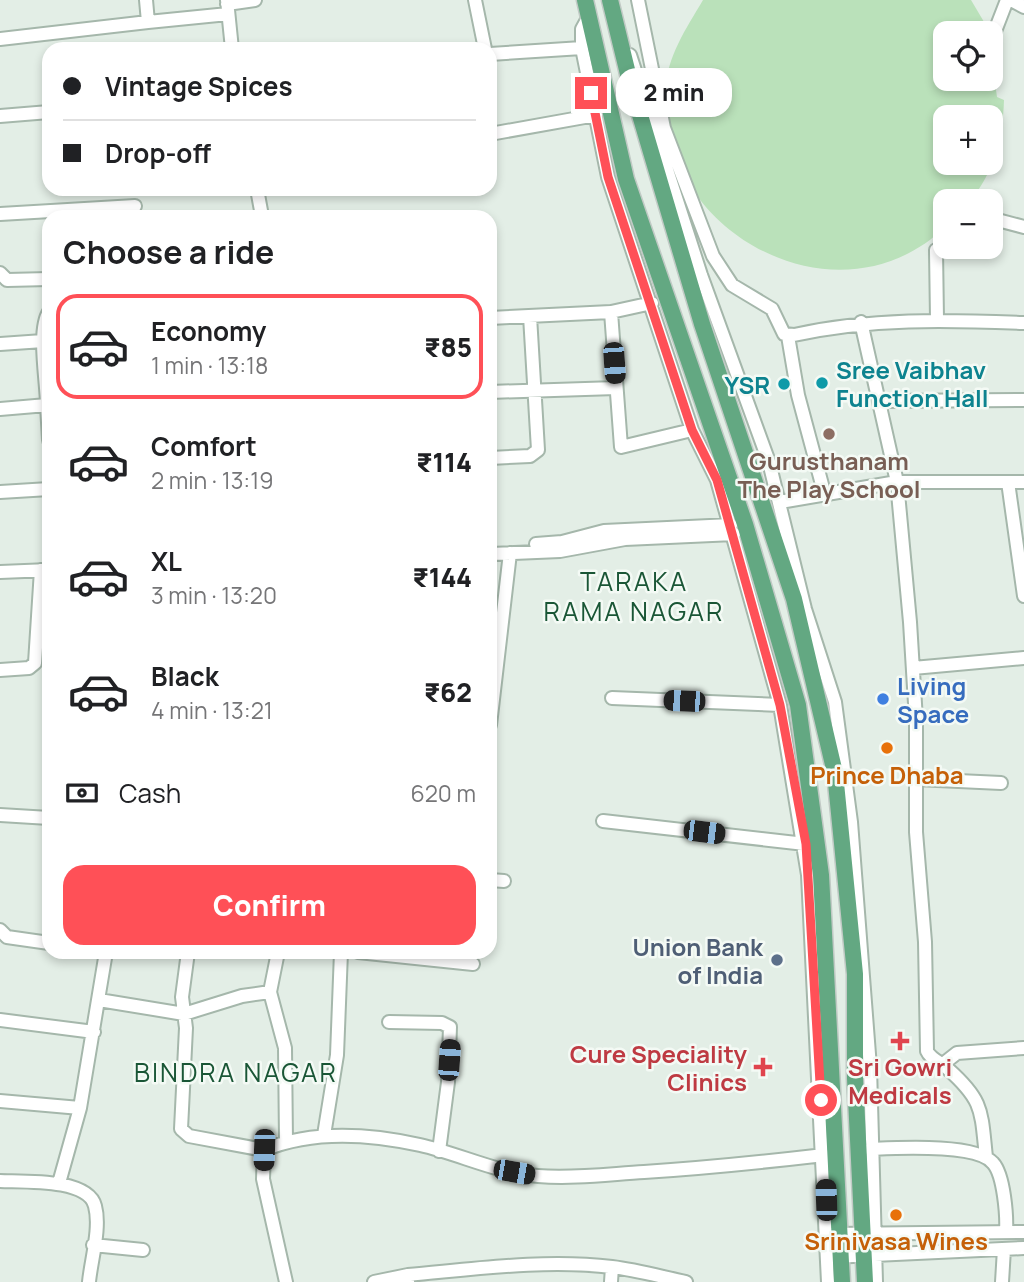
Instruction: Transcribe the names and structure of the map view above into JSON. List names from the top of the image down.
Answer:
{
  "districts": ["TARAKA RAMA NAGAR", "BINDRA NAGAR"],
  "places": {
    "other": [
      "Sree Vaibhav Function Hall",
      "YSR",
      "Gurusthanam The Play School",
      "Living Space",
      "Prince Dhaba",
      "Union Bank of India",
      "Srinivasa Wines"
    ],
    "health": ["Sri Gowri Medicals", "Cure Speciality Clinics"]
  },
  "page": {
    "map_buttons": ["+", "−"],
    "banner": ["Vintage Spices", "Drop-off"],
    "bubble": "2 min",
    "heading": "Choose a ride",
    "list": [
      {
        "name": "Economy",
        "note": "1 min · 13:18",
        "value": "₹85"
      },
      {
        "name": "Comfort",
        "note": "2 min · 13:19",
        "value": "₹114"
      },
      {
        "name": "XL",
        "note": "3 min · 13:20",
        "value": "₹144"
      },
      {
        "name": "Black",
        "note": "4 min · 13:21",
        "value": "₹62"
      }
    ],
    "pay": ["Cash", "620 m"],
    "buttons": "Confirm"
  }
}
